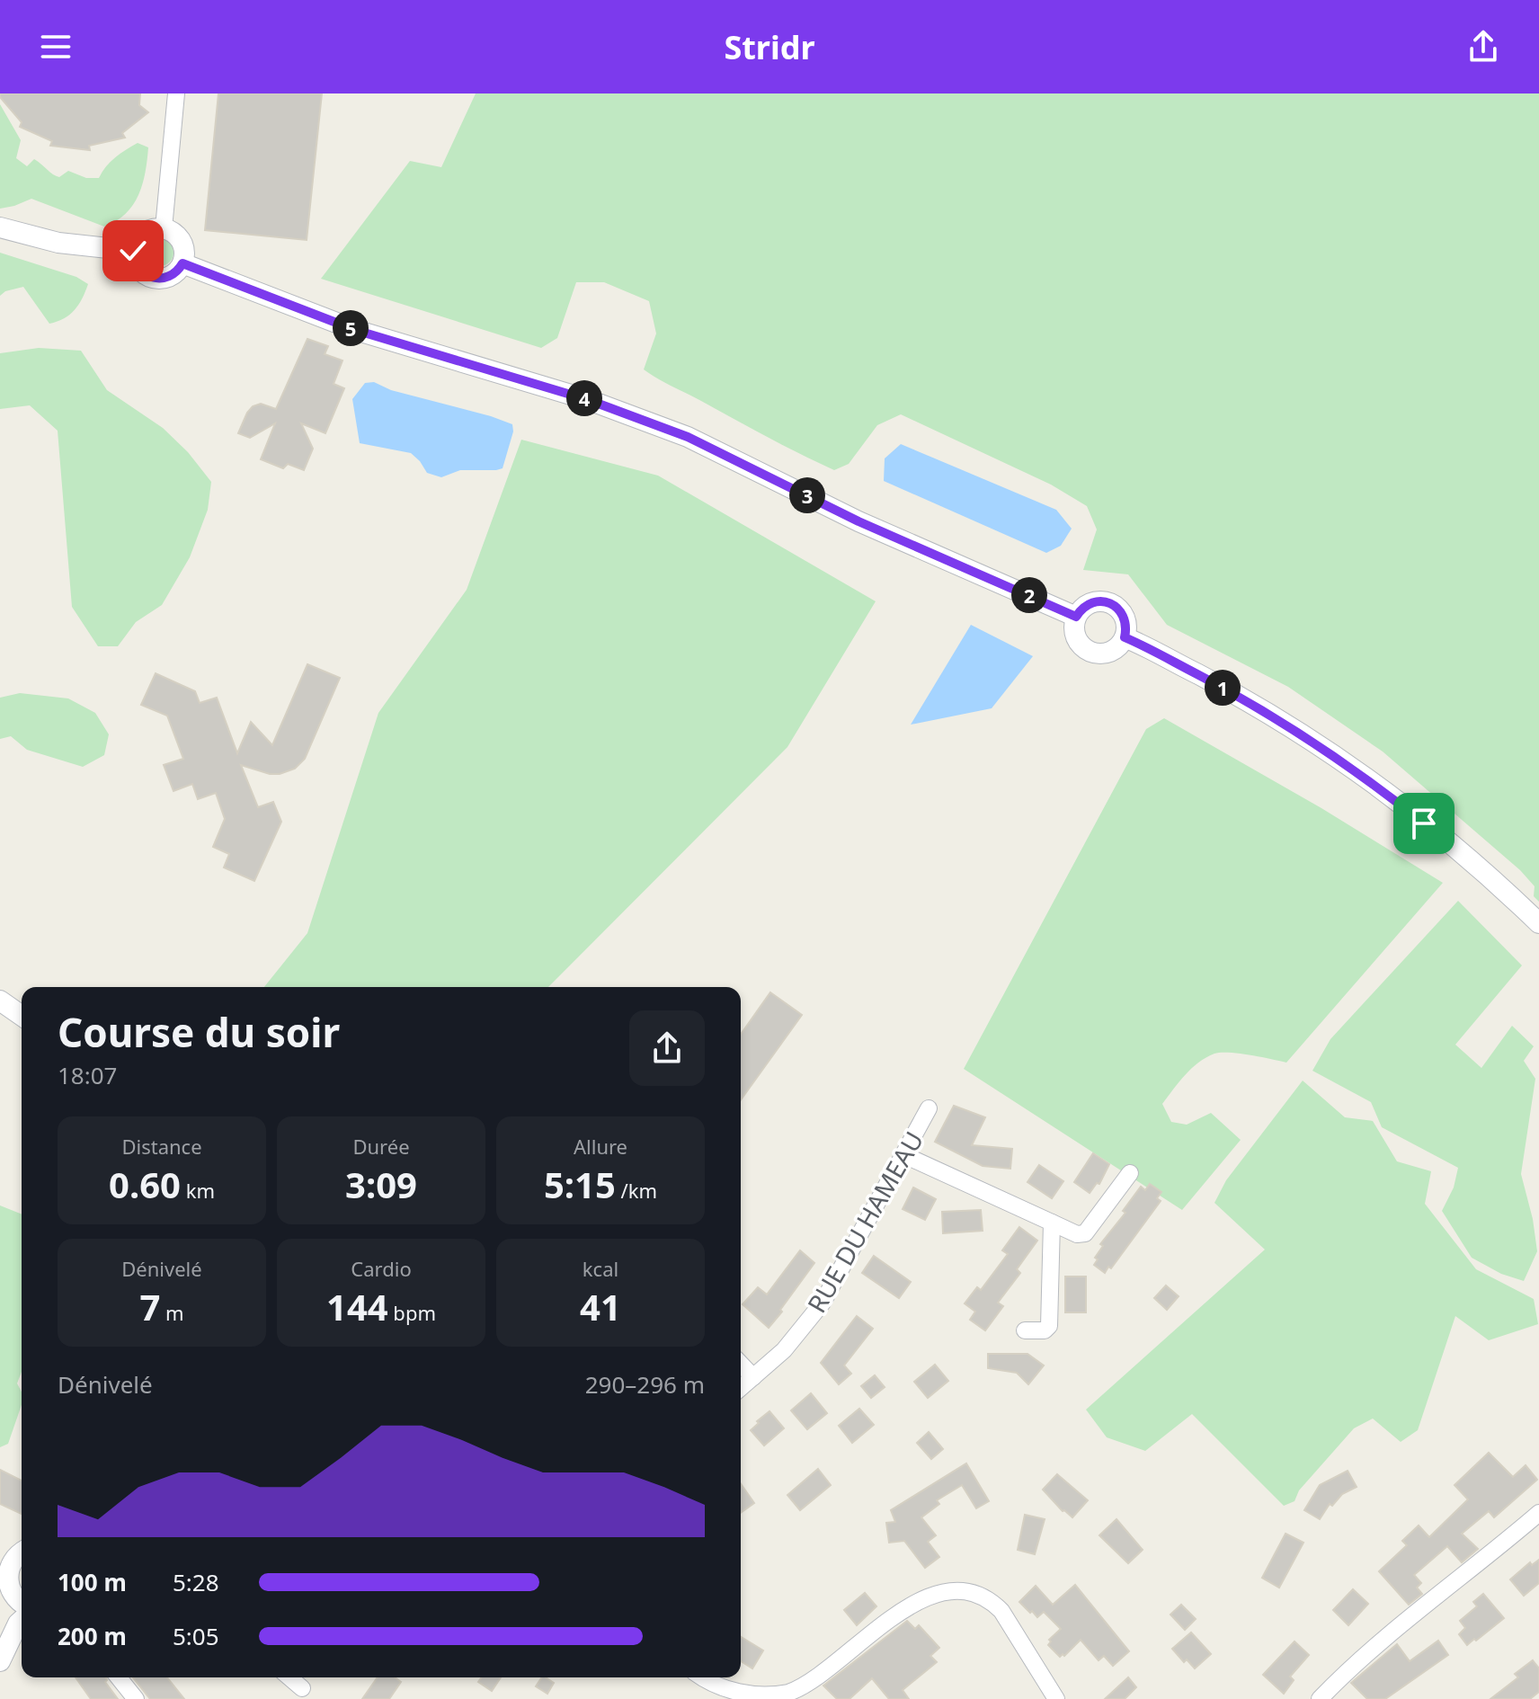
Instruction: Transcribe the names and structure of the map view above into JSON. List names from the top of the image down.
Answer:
{
  "streets": {
    "street": ["RUE DU HAMEAU"]
  },
  "page": {
    "header": "Stridr",
    "pins": [
      "5",
      "4",
      "3",
      "2",
      "1"
    ],
    "heading": ["Course du soir", "18:07"],
    "stats": [
      ["Distance", "0.60 km"],
      ["Durée", "3:09"],
      ["Allure", "5:15 /km"],
      ["Dénivelé", "7 m"],
      ["Cardio", "144 bpm"],
      ["kcal", "41"]
    ],
    "chart": ["Dénivelé", "290–296 m"],
    "list": [
      {
        "name": "100 m",
        "note": "5:28"
      },
      {
        "name": "200 m",
        "note": "5:05"
      }
    ]
  }
}
